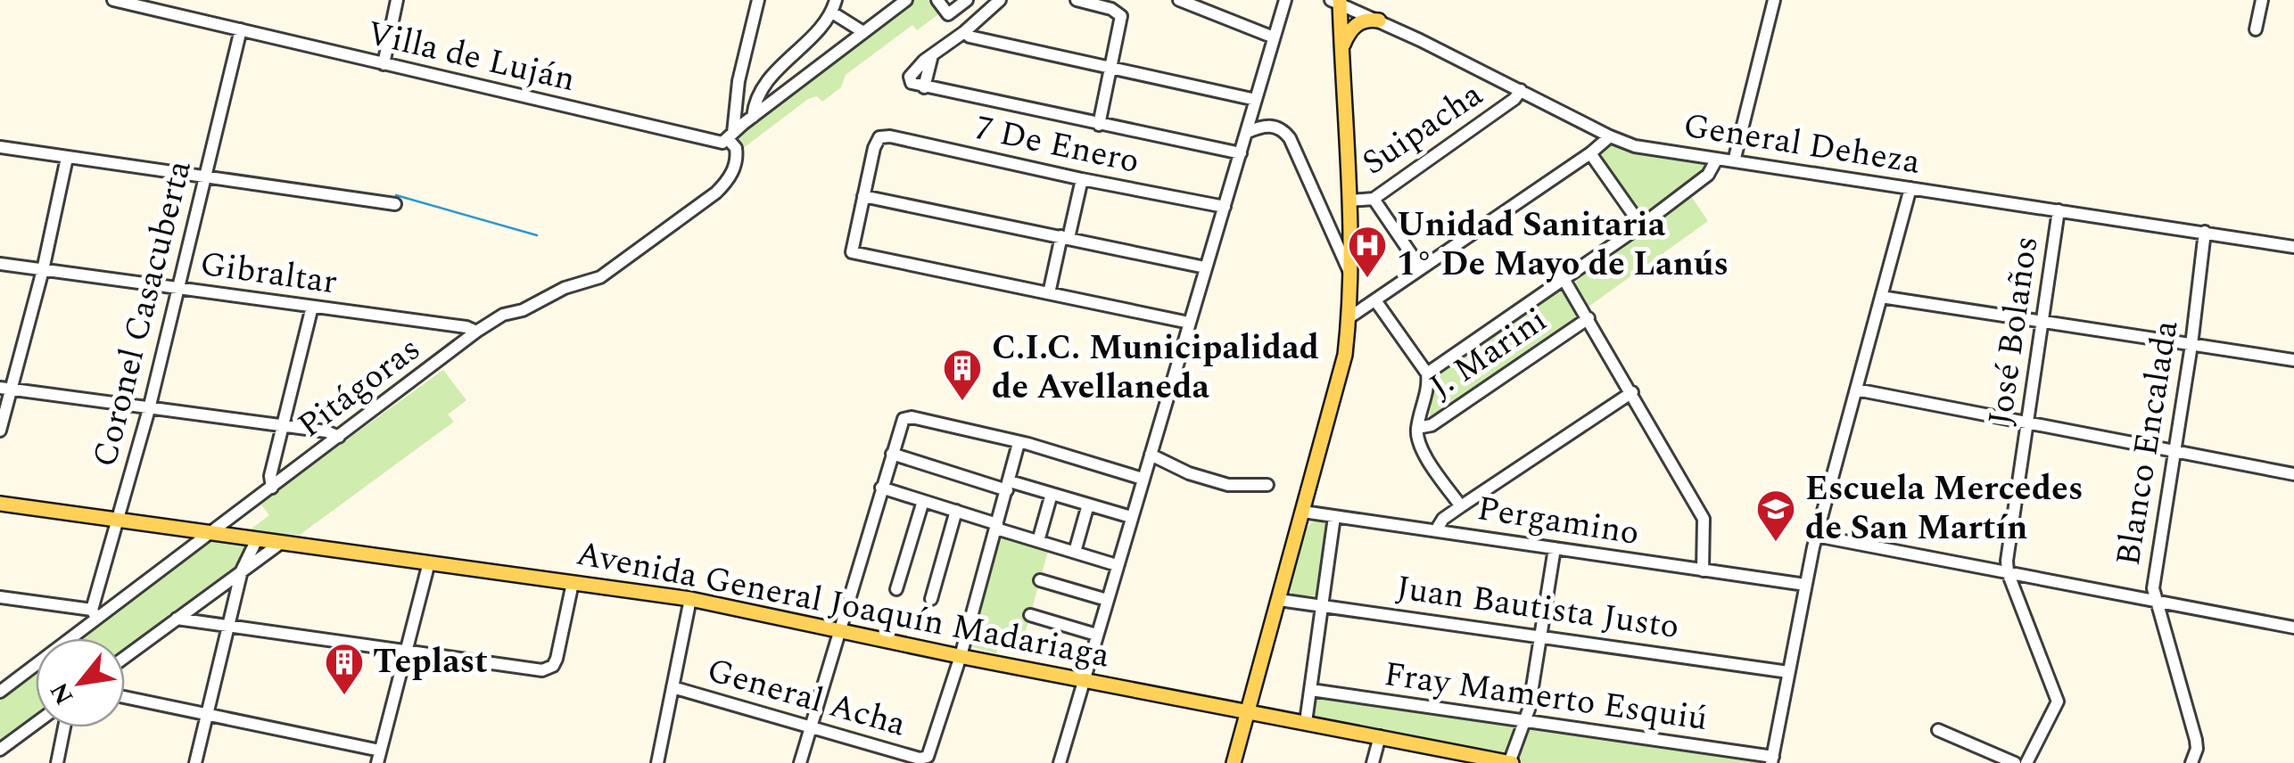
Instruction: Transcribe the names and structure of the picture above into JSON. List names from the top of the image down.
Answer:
{
  "streets": {
    "main road": ["Avenida General Joaquín Madariaga"],
    "street": [
      "Villa de Luján",
      "Suipacha",
      "General Deheza",
      "7 De Enero",
      "Gibraltar",
      "Coronel Casacuberta",
      "José Bolaños",
      "J. Marini",
      "Pitágoras",
      "Blanco Encalada",
      "Pergamino",
      "Juan Bautista Justo",
      "Fray Mamerto Esquiú",
      "General Acha"
    ]
  },
  "crossings": [
    ["Villa de Luján", "Coronel Casacuberta"],
    ["Villa de Luján", "Pitágoras"],
    ["Suipacha", "General Deheza"],
    ["General Deheza", "José Bolaños"],
    ["General Deheza", "Blanco Encalada"],
    ["Gibraltar", "Coronel Casacuberta"],
    ["Gibraltar", "Pitágoras"],
    ["Coronel Casacuberta", "Pitágoras"],
    ["Coronel Casacuberta", "Avenida General Joaquín Madariaga"],
    ["Pitágoras", "Avenida General Joaquín Madariaga"],
    ["Avenida General Joaquín Madariaga", "General Acha"]
  ],
  "places": {
    "hospital": ["Unidad Sanitaria 1° De Mayo de Lanús"],
    "building": ["C.I.C. Municipalidad de Avellaneda", "Teplast"],
    "school or university": ["Escuela Mercedes de San Martín"]
  },
  "north": "bottom left"
}
